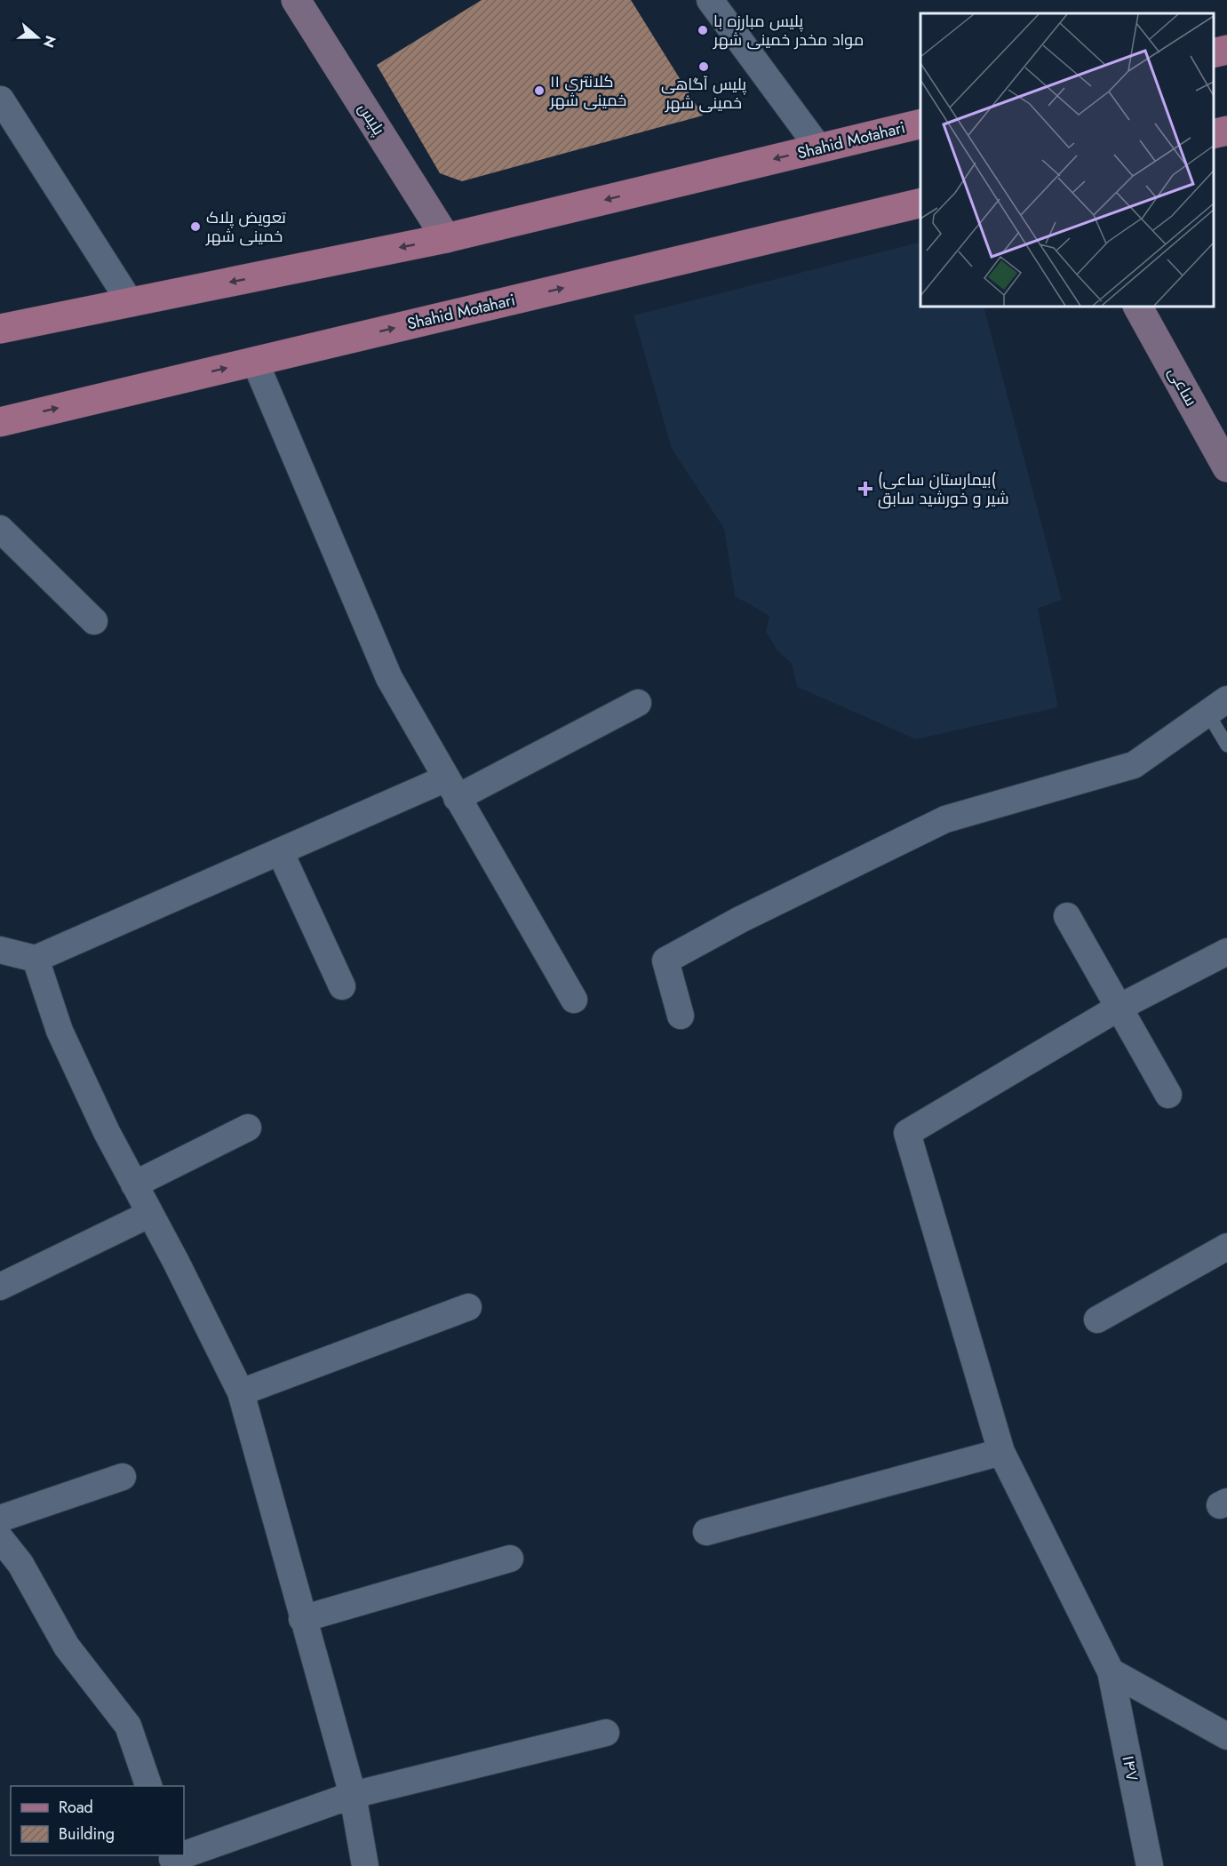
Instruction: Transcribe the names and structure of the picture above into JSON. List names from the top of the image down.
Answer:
{
  "streets": {
    "main road": ["Shahid Motahari"],
    "street": ["پلیس", "ساعی", "۱۴۷"]
  },
  "crossings": [
    ["پلیس", "Shahid Motahari"]
  ],
  "places": {
    "other": [
      "پلیس مبارزه با مواد مخدر خمینی شهر",
      "پلیس آگاهی خمینی شهر",
      "کلانتری ۱۱ خمینی شهر",
      "تعویض پلاک خمینی شهر"
    ],
    "health": ["(بیمارستان ساعی( شیر و خورشید سابق"]
  },
  "legend": ["Road", "Building"],
  "north": "right"
}
